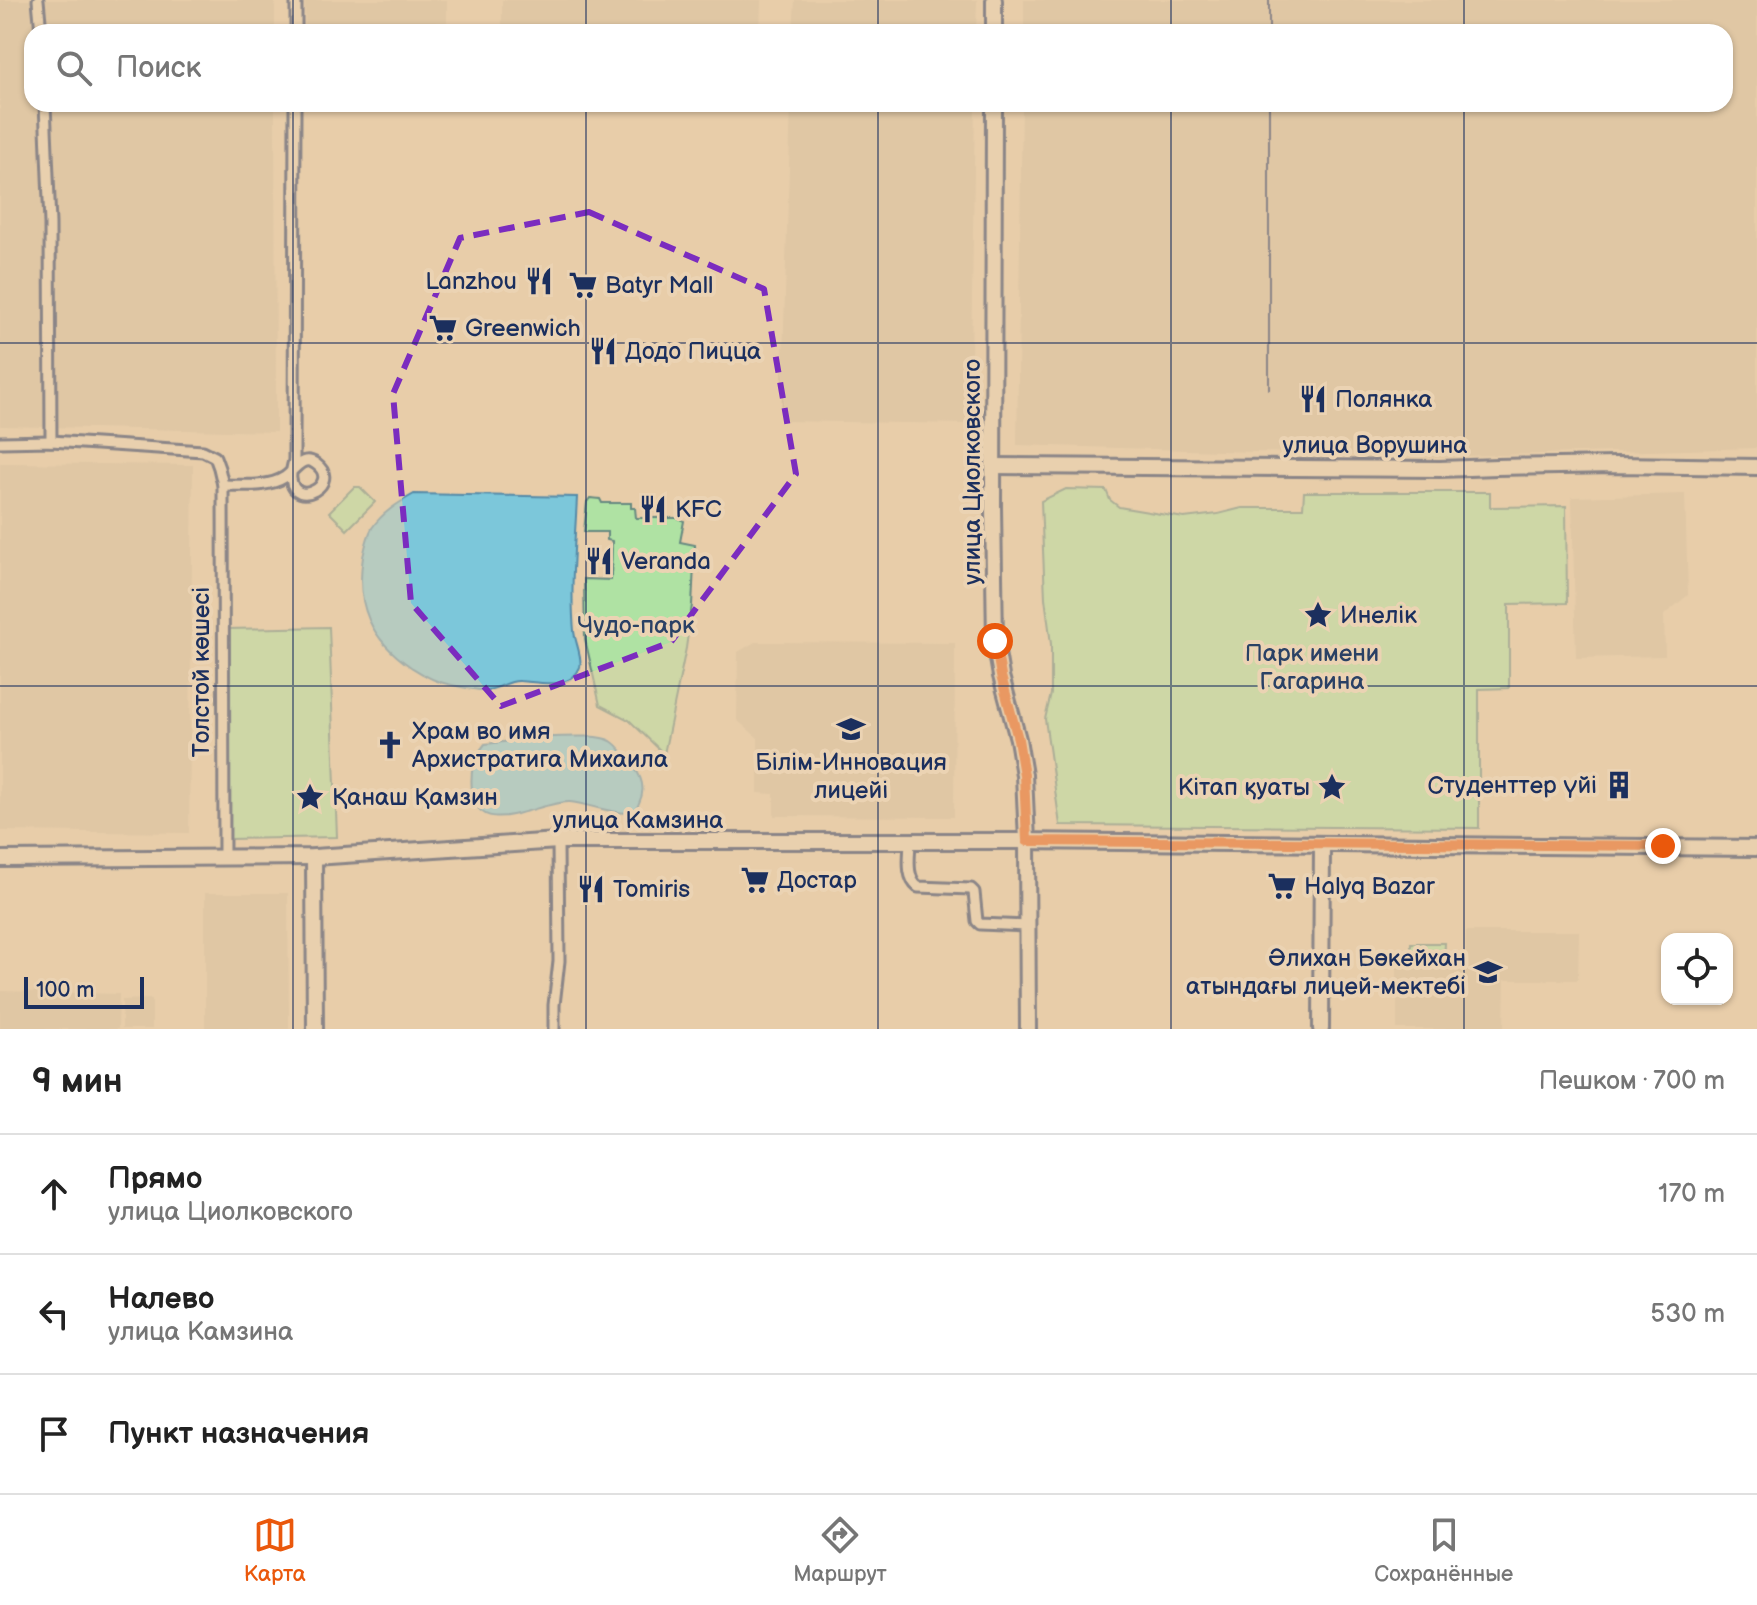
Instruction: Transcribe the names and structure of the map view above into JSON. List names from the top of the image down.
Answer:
{
  "streets": {
    "main road": ["улица Ворушина", "улица Циолковского", "улица Камзина"],
    "street": ["Толстой көшесі"]
  },
  "crossings": [
    ["улица Ворушина", "улица Циолковского"],
    ["улица Циолковского", "улица Камзина"],
    ["Толстой көшесі", "улица Камзина"]
  ],
  "parks": ["Чудо-парк", "Парк имени Гагарина"],
  "places": {
    "restaurant": [
      "Lanzhou",
      "Додо Пицца",
      "Полянка",
      "KFC",
      "Veranda",
      "Tomiris"
    ],
    "supermarket": [
      "Batyr Mall",
      "Greenwich",
      "Достар",
      "Halyq Bazar"
    ],
    "place": ["Инелік", "Кітап қуаты", "Қанаш Қамзин"],
    "school or university": ["Білім-Инновация лицейі", "Әлихан Бөкейхан атындағы лицей-мектебі"],
    "church": ["Храм во имя Архистратига Михаила"],
    "building": ["Студенттер үйі"]
  },
  "scale_bar": "100 m",
  "page": {
    "search": "Поиск",
    "scale": "100 m",
    "heading": ["9 мин", "Пешком · 700 m"],
    "list": [
      ["Прямо", "улица Циолковского", "170 m"],
      ["Налево", "улица Камзина", "530 m"],
      "Пункт назначения"
    ],
    "nav": ["Карта", "Маршрут", "Сохранённые"]
  }
}
